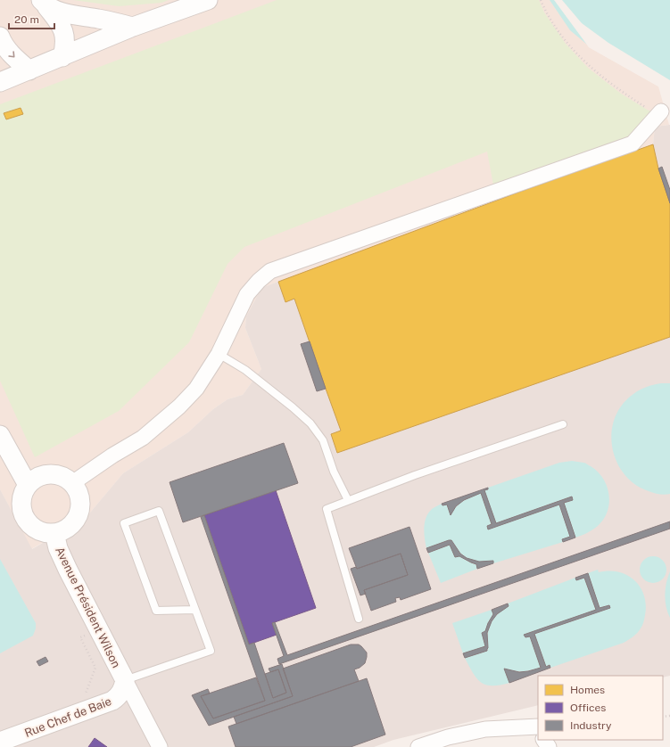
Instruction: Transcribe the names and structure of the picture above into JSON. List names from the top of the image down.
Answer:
{
  "streets": {
    "street": ["Avenue Président Wilson", "Rue Chef de Baie"]
  },
  "crossings": [
    ["Avenue Président Wilson", "Rue Chef de Baie"]
  ],
  "legend": ["Homes", "Offices", "Industry"],
  "scale_bar": "20 m"
}
